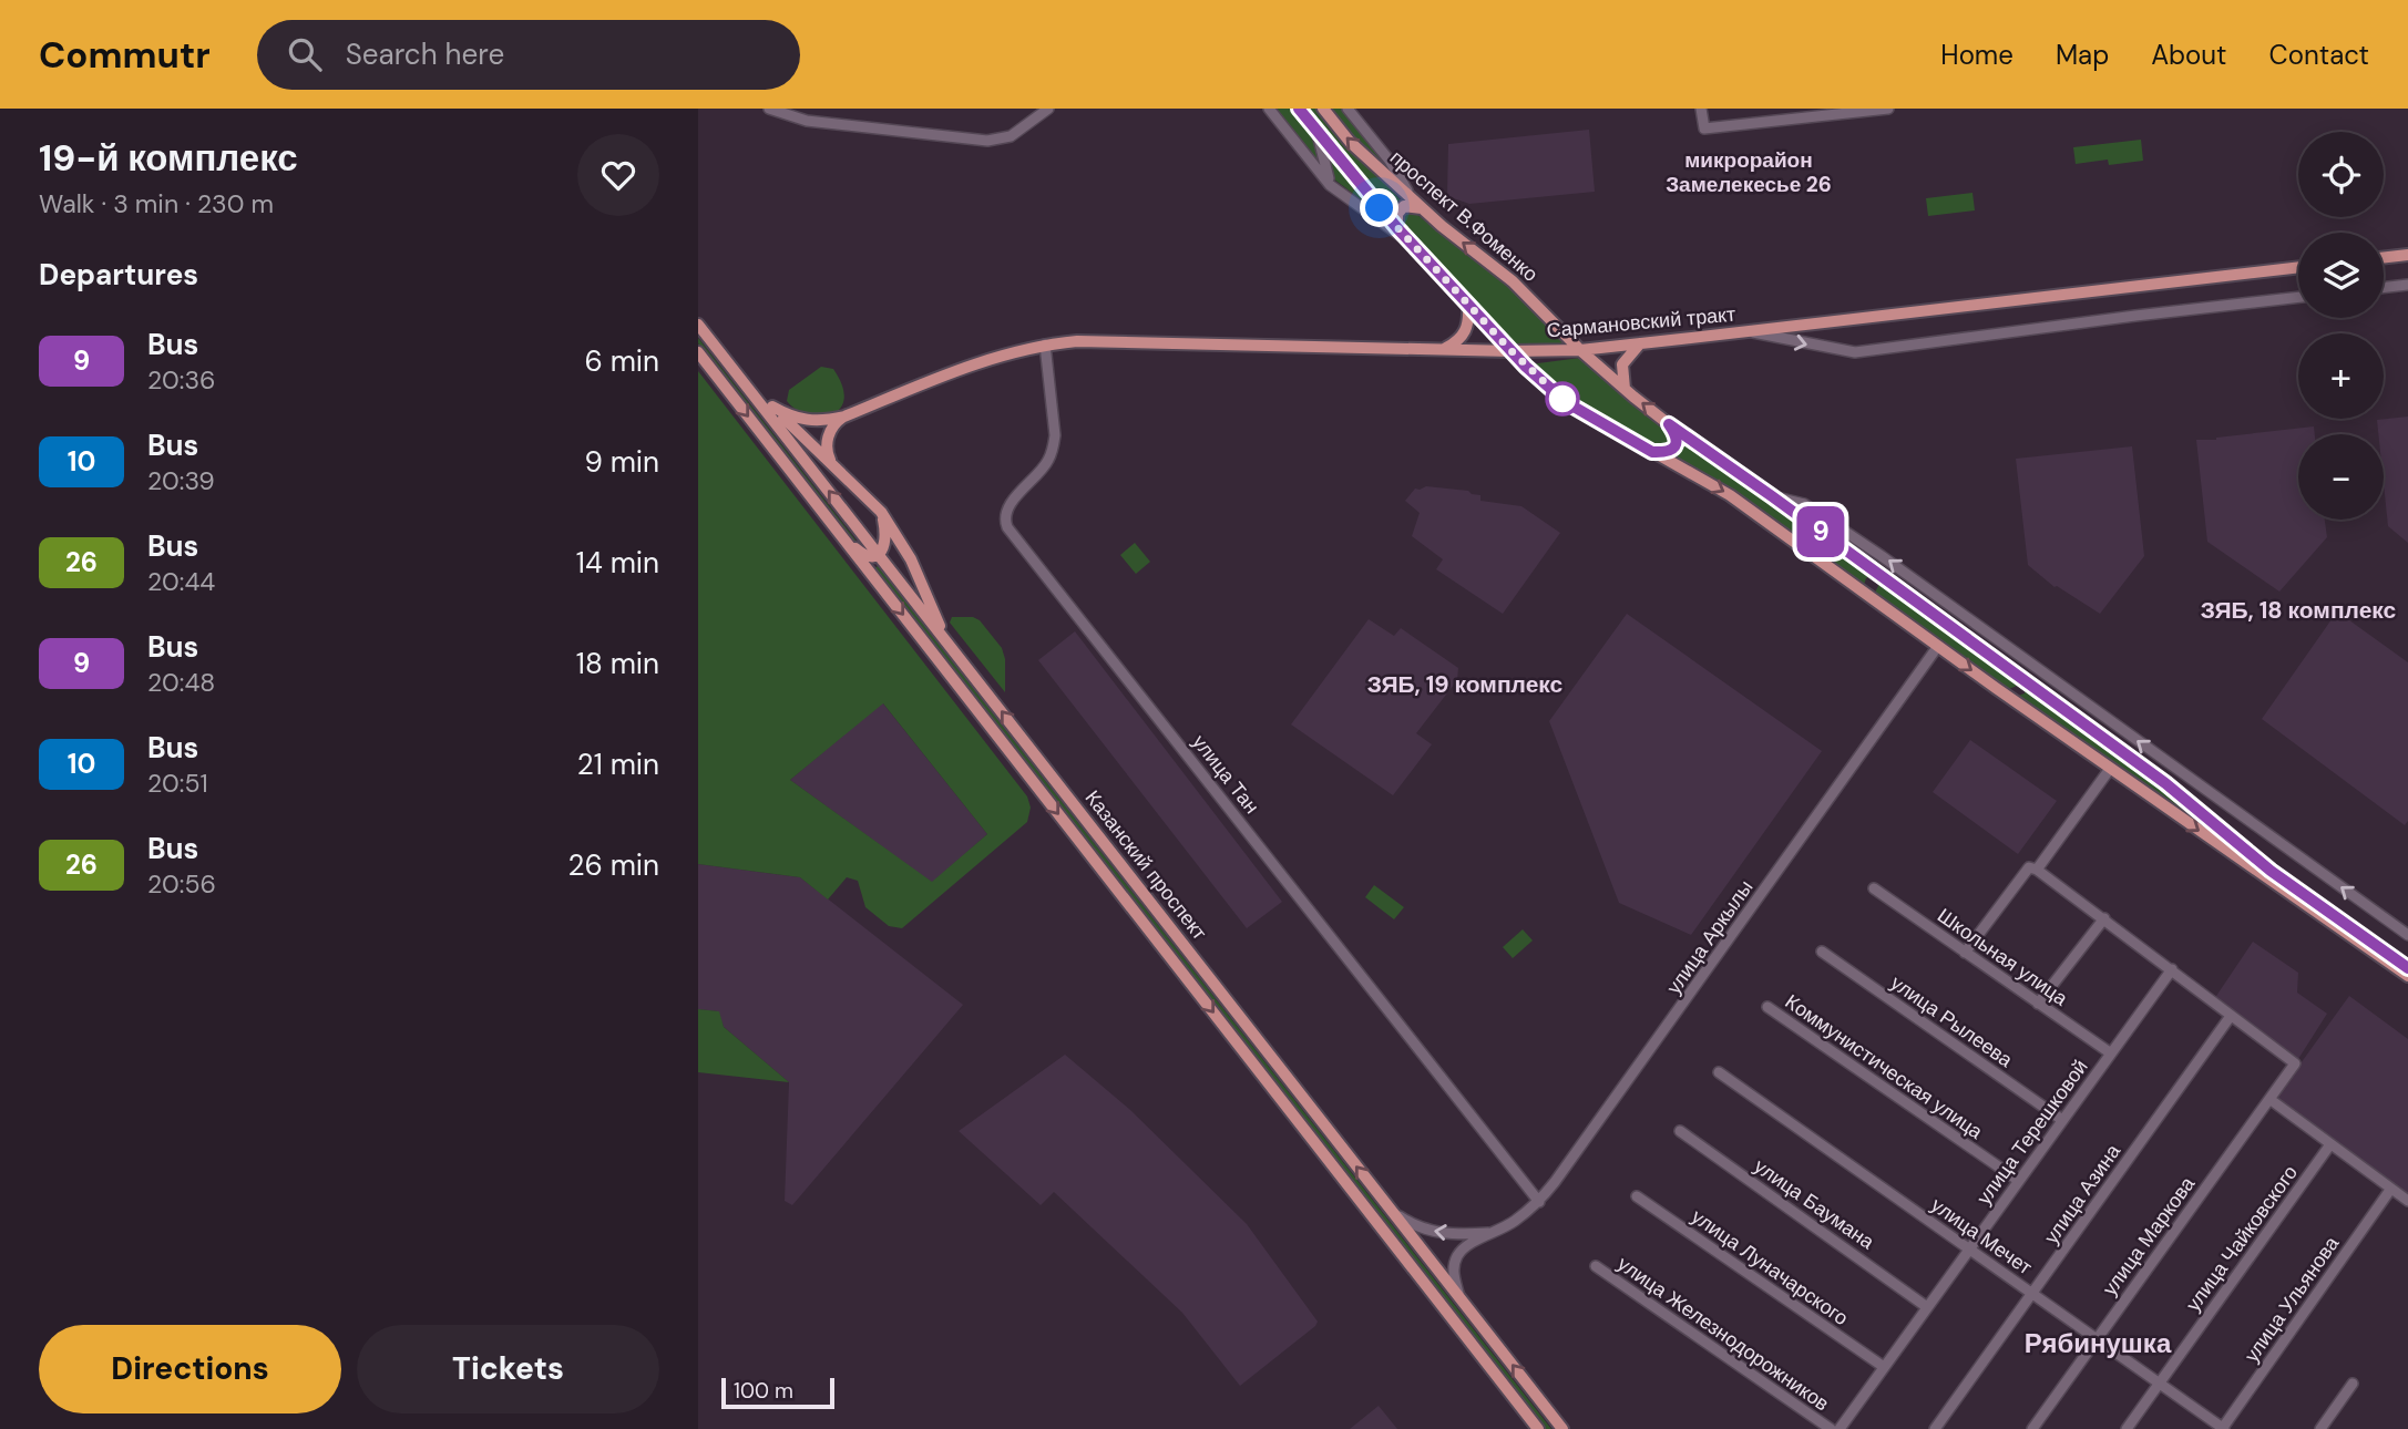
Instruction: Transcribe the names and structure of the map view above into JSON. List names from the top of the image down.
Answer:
{
  "streets": {
    "main road": ["проспект В.Фоменко", "Сармановский тракт", "Казанский проспект"],
    "street": [
      "улица Тан",
      "улица Аркылы",
      "Школьная улица",
      "улица Рылеева",
      "Коммунистическая улица",
      "улица Терешковой",
      "улица Азина",
      "улица Баумана",
      "улица Мечет",
      "улица Маркова",
      "улица Чайковского",
      "улица Луначарского",
      "улица Ульянова",
      "улица Железнодорожников"
    ]
  },
  "crossings": [
    ["проспект В.Фоменко", "Сармановский тракт"],
    ["Сармановский тракт", "улица Тан"],
    ["улица Тан", "улица Аркылы"],
    ["Казанский проспект", "улица Аркылы"],
    ["Школьная улица", "улица Терешковой"],
    ["улица Рылеева", "улица Терешковой"],
    ["Коммунистическая улица", "улица Терешковой"],
    ["улица Терешковой", "улица Баумана"],
    ["улица Терешковой", "улица Мечет"],
    ["улица Терешковой", "улица Луначарского"],
    ["улица Азина", "улица Мечет"],
    ["улица Азина", "улица Маркова"],
    ["улица Мечет", "улица Маркова"],
    ["улица Мечет", "улица Чайковского"],
    ["улица Мечет", "улица Ульянова"]
  ],
  "districts": [
    "микрорайон Замелекесье 26",
    "ЗЯБ, 18 комплекс",
    "ЗЯБ, 19 комплекс",
    "Рябинушка"
  ],
  "lines": ["bus line 9"],
  "scale_bar": "100 m",
  "page": {
    "header": "Commutr",
    "search": "Search here",
    "nav": [
      "Home",
      "Map",
      "About",
      "Contact"
    ],
    "heading": [
      ["19-й комплекс", "Walk · 3 min · 230 m"],
      "Departures"
    ],
    "on_map": "9",
    "map_buttons": ["+", "−"],
    "list": [
      {
        "mark": "9",
        "name": "Bus",
        "note": "20:36",
        "value": "6 min"
      },
      {
        "mark": "10",
        "name": "Bus",
        "note": "20:39",
        "value": "9 min"
      },
      {
        "mark": "26",
        "name": "Bus",
        "note": "20:44",
        "value": "14 min"
      },
      {
        "mark": "9",
        "name": "Bus",
        "note": "20:48",
        "value": "18 min"
      },
      {
        "mark": "10",
        "name": "Bus",
        "note": "20:51",
        "value": "21 min"
      },
      {
        "mark": "26",
        "name": "Bus",
        "note": "20:56",
        "value": "26 min"
      }
    ],
    "buttons": ["Directions", "Tickets"],
    "scale": "100 m"
  }
}
